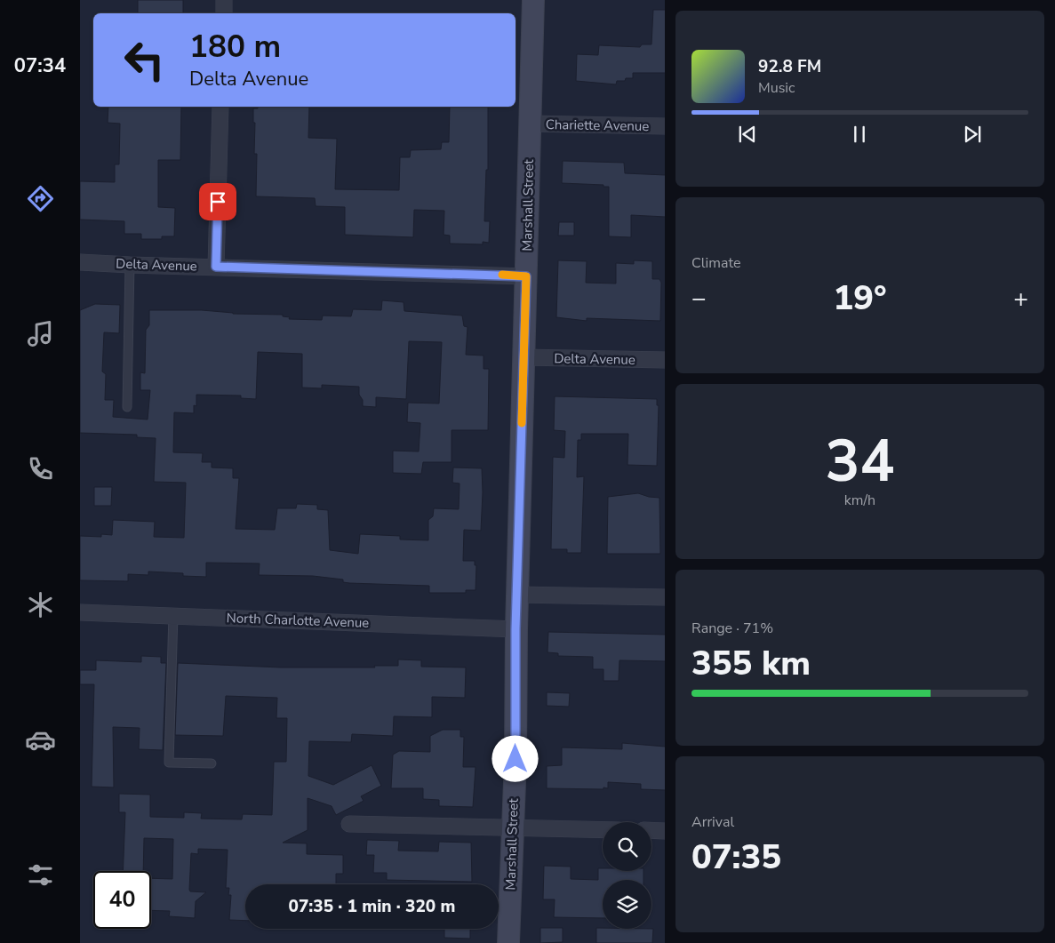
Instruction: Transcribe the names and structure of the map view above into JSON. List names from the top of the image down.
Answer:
{
  "streets": {
    "street": [
      "Chariette Avenue",
      "Marshall Street",
      "Delta Avenue",
      "North Charlotte Avenue"
    ]
  },
  "crossings": [
    ["Chariette Avenue", "Marshall Street"],
    ["Marshall Street", "Delta Avenue"],
    ["Marshall Street", "North Charlotte Avenue"]
  ],
  "page": {
    "tabs": "07:34",
    "turn": ["180 m", "Delta Avenue"],
    "song": ["92.8 FM", "Music"],
    "tile": [
      "Climate",
      ["34", "km/h"],
      ["Range · 71%", "355 km"],
      ["Arrival", "07:35"]
    ],
    "heat": ["−", "19°", "+"],
    "limit": "40",
    "trip": "07:35 · 1 min · 320 m"
  }
}
